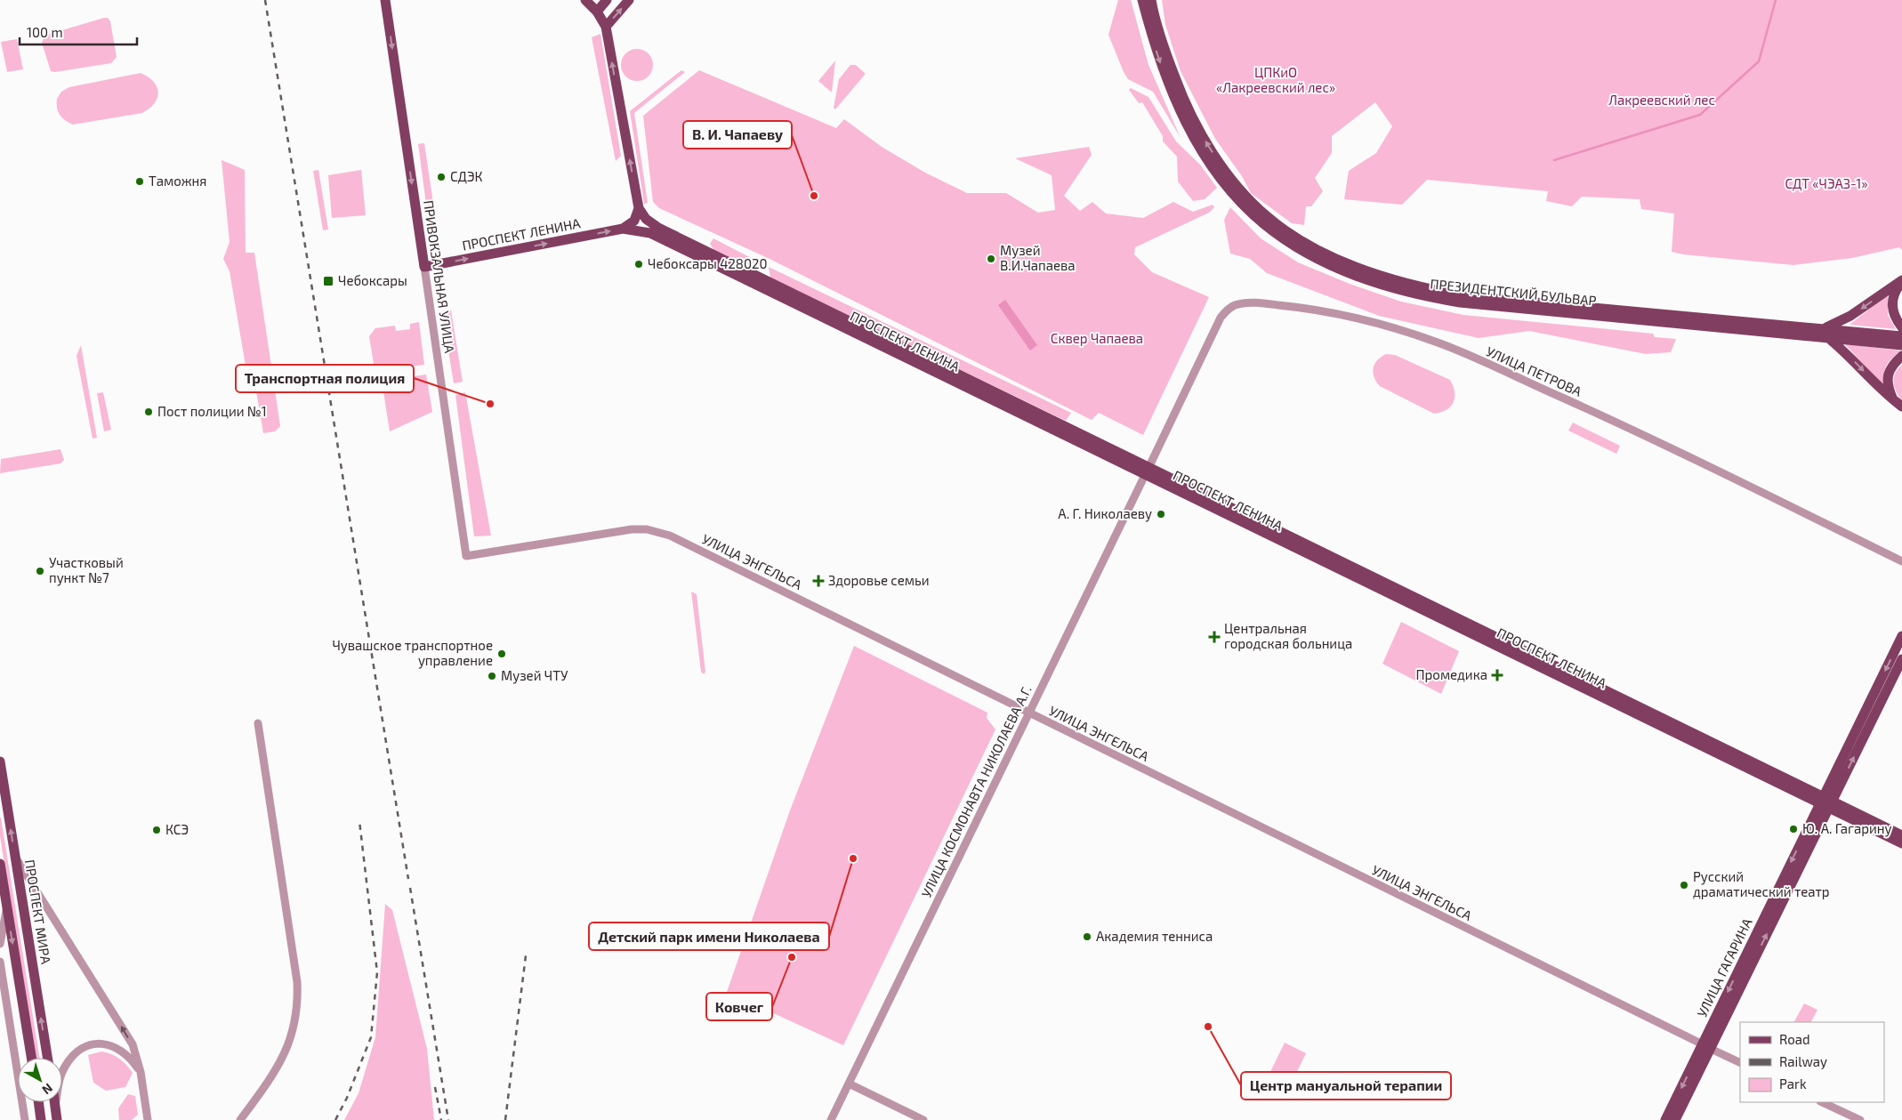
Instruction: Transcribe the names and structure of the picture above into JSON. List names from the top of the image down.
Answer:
{
  "streets": {
    "main road": [
      "ПРОСПЕКТ ЛЕНИНА",
      "ПРИВОКЗАЛЬНАЯ УЛИЦА",
      "ПРЕЗИДЕНТСКИЙ БУЛЬВАР",
      "ПРОСПЕКТ МИРА",
      "УЛИЦА ГАГАРИНА"
    ],
    "street": ["УЛИЦА ПЕТРОВА", "УЛИЦА ЭНГЕЛЬСА", "УЛИЦА КОСМОНАВТА НИКОЛАЕВА А.Г."]
  },
  "crossings": [
    ["ПРОСПЕКТ ЛЕНИНА", "ПРИВОКЗАЛЬНАЯ УЛИЦА"],
    ["ПРОСПЕКТ ЛЕНИНА", "УЛИЦА КОСМОНАВТА НИКОЛАЕВА А.Г."],
    ["ПРОСПЕКТ ЛЕНИНА", "УЛИЦА ГАГАРИНА"],
    ["ПРИВОКЗАЛЬНАЯ УЛИЦА", "УЛИЦА ЭНГЕЛЬСА"],
    ["УЛИЦА ПЕТРОВА", "УЛИЦА КОСМОНАВТА НИКОЛАЕВА А.Г."],
    ["УЛИЦА ЭНГЕЛЬСА", "УЛИЦА КОСМОНАВТА НИКОЛАЕВА А.Г."],
    ["УЛИЦА ЭНГЕЛЬСА", "УЛИЦА ГАГАРИНА"]
  ],
  "one_way": ["ПРИВОКЗАЛЬНАЯ УЛИЦА"],
  "parks": [
    "ЦПКиО «Лакреевский лес»",
    "Лакреевский лес",
    "СДТ «ЧЭАЗ-1»",
    "Сквер Чапаева"
  ],
  "places": {
    "other": [
      "СДЭК",
      "Таможня",
      "В. И. Чапаеву",
      "Музей В.И.Чапаева",
      "Чебоксары 428020",
      "Транспортная полиция",
      "Пост полиции №1",
      "А. Г. Николаеву",
      "Участковый пункт №7",
      "Чувашское транспортное управление",
      "Музей ЧТУ",
      "Ю. А. Гагарину",
      "КСЭ",
      "Детский парк имени Николаева",
      "Русский драматический театр",
      "Академия тенниса",
      "Ковчег",
      "Центр мануальной терапии"
    ],
    "transit": ["Чебоксары"],
    "health": ["Здоровье семьи", "Центральная городская больница", "Промедика"]
  },
  "legend": ["Road", "Railway", "Park"],
  "scale_bar": "100 m",
  "north": "bottom right"
}
